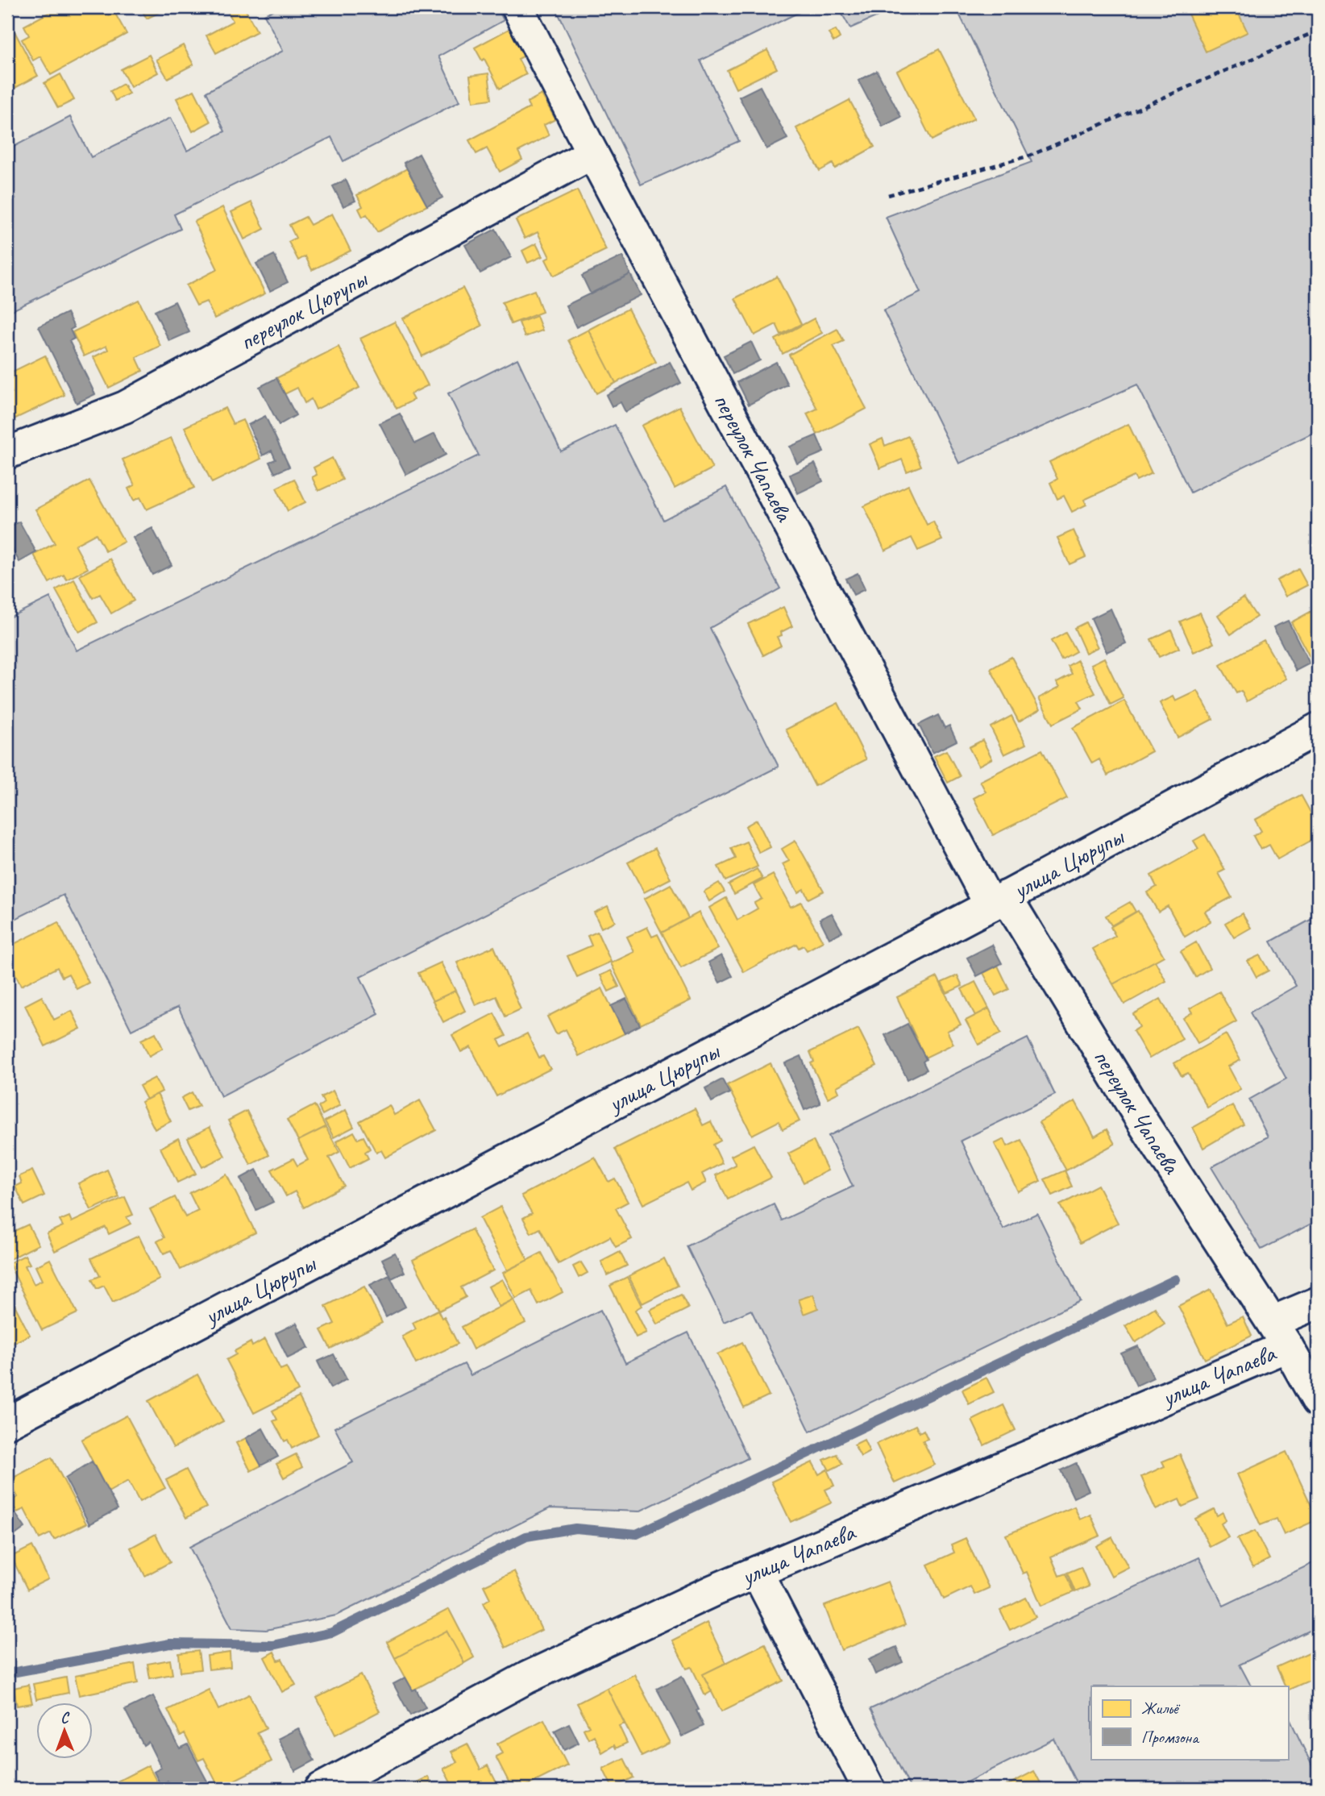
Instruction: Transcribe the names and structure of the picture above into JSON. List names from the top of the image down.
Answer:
{
  "streets": {
    "street": [
      "переулок Цюрупы",
      "переулок Чапаева",
      "улица Цюрупы",
      "улица Чапаева"
    ]
  },
  "crossings": [
    ["переулок Цюрупы", "переулок Чапаева"],
    ["переулок Чапаева", "улица Цюрупы"],
    ["переулок Чапаева", "улица Чапаева"]
  ],
  "legend": ["Жильё", "Промзона"],
  "north": "top"
}
